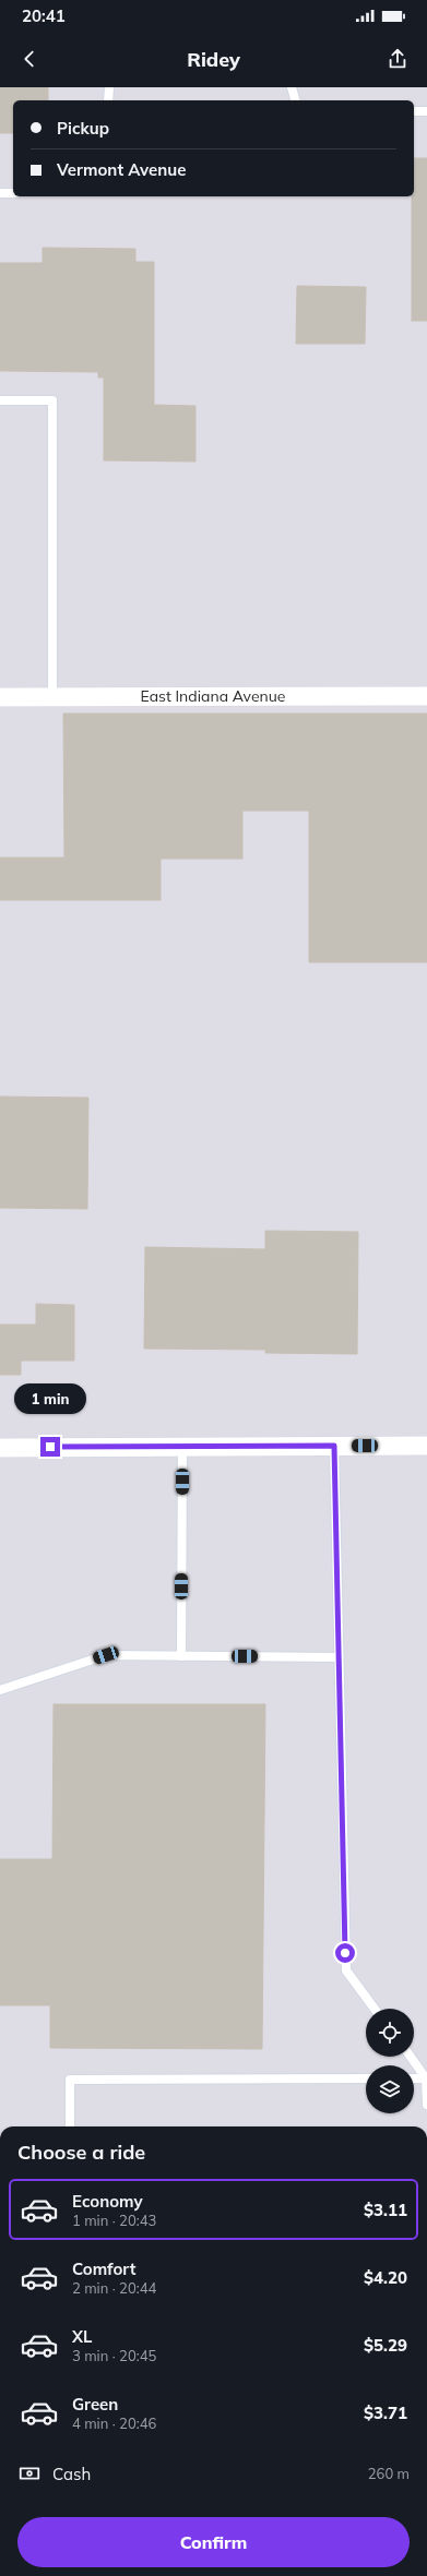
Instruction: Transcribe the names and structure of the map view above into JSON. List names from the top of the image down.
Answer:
{
  "streets": {
    "street": ["East Indiana Avenue"]
  },
  "page": {
    "status": "20:41",
    "header": "Ridey",
    "banner": ["Pickup", "Vermont Avenue"],
    "bubble": "1 min",
    "heading": "Choose a ride",
    "list": [
      {
        "name": "Economy",
        "note": "1 min · 20:43",
        "value": "$3.11"
      },
      {
        "name": "Comfort",
        "note": "2 min · 20:44",
        "value": "$4.20"
      },
      {
        "name": "XL",
        "note": "3 min · 20:45",
        "value": "$5.29"
      },
      {
        "name": "Green",
        "note": "4 min · 20:46",
        "value": "$3.71"
      }
    ],
    "pay": ["Cash", "260 m"],
    "buttons": "Confirm"
  }
}
